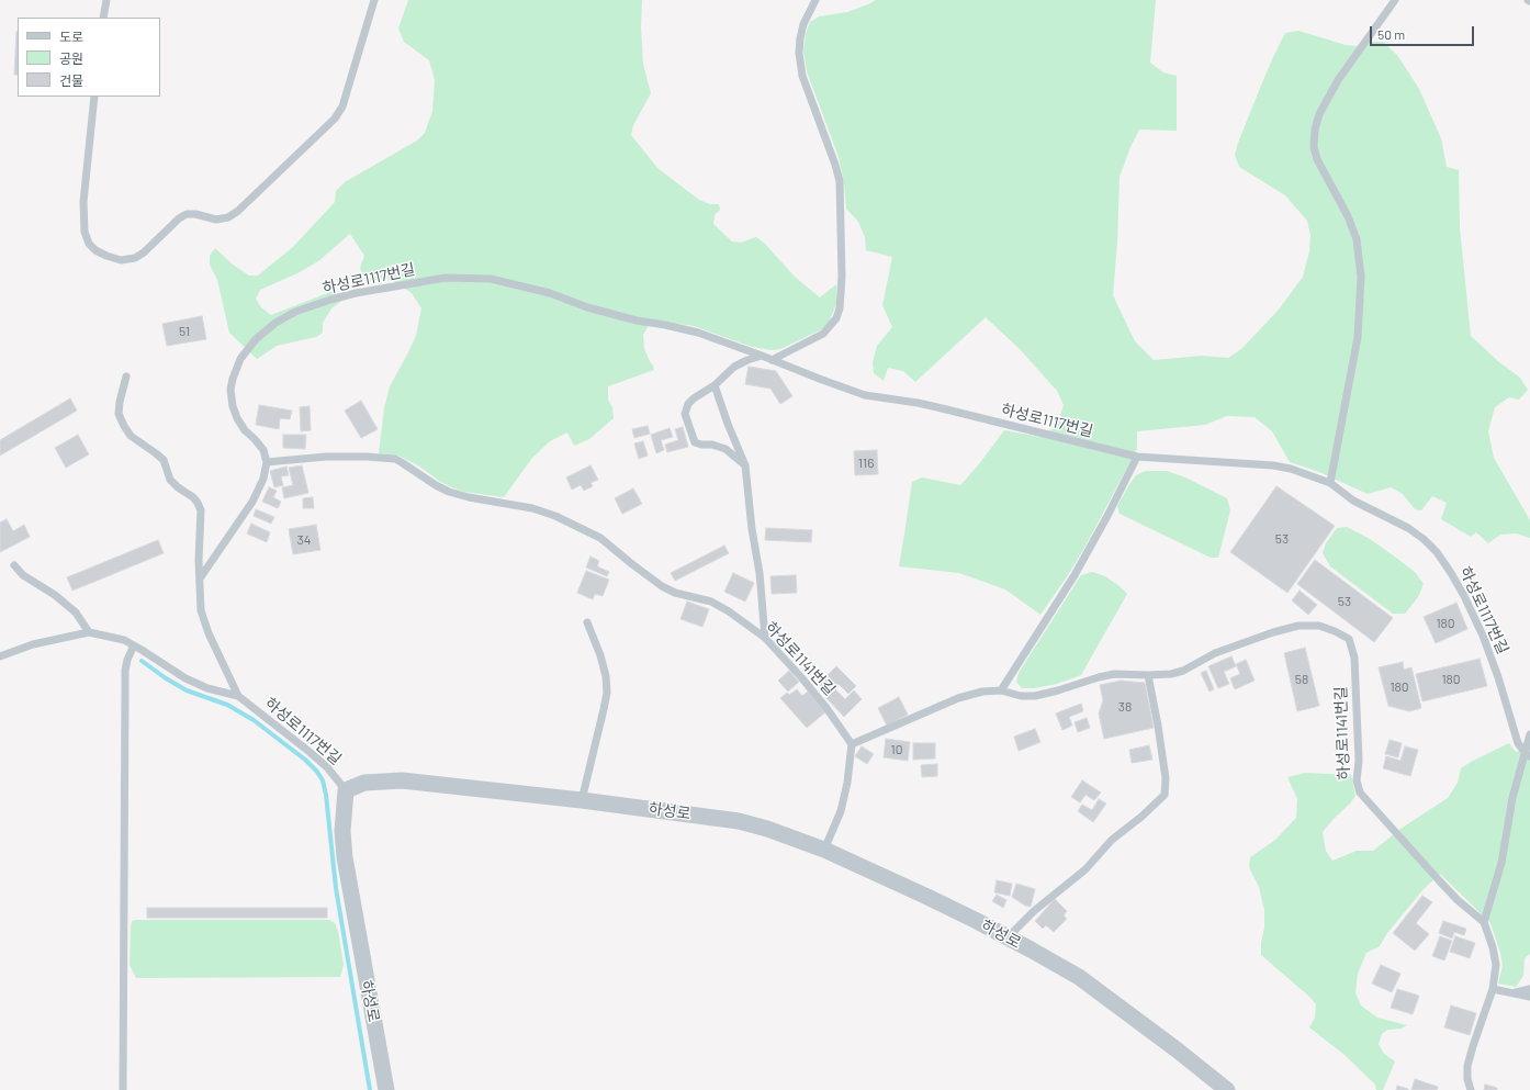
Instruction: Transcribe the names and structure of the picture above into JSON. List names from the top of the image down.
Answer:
{
  "streets": {
    "street": ["하성로"],
    "lane": ["하성로1117번길", "하성로1141번길"]
  },
  "crossings": [
    ["하성로1117번길", "하성로1141번길"],
    ["하성로1117번길", "하성로"]
  ],
  "house_numbers": [
    "51",
    "116",
    "53",
    "34",
    "53",
    "180",
    "58",
    "180",
    "180",
    "38",
    "10"
  ],
  "legend": ["도로", "공원", "건물"],
  "scale_bar": "50 m"
}
